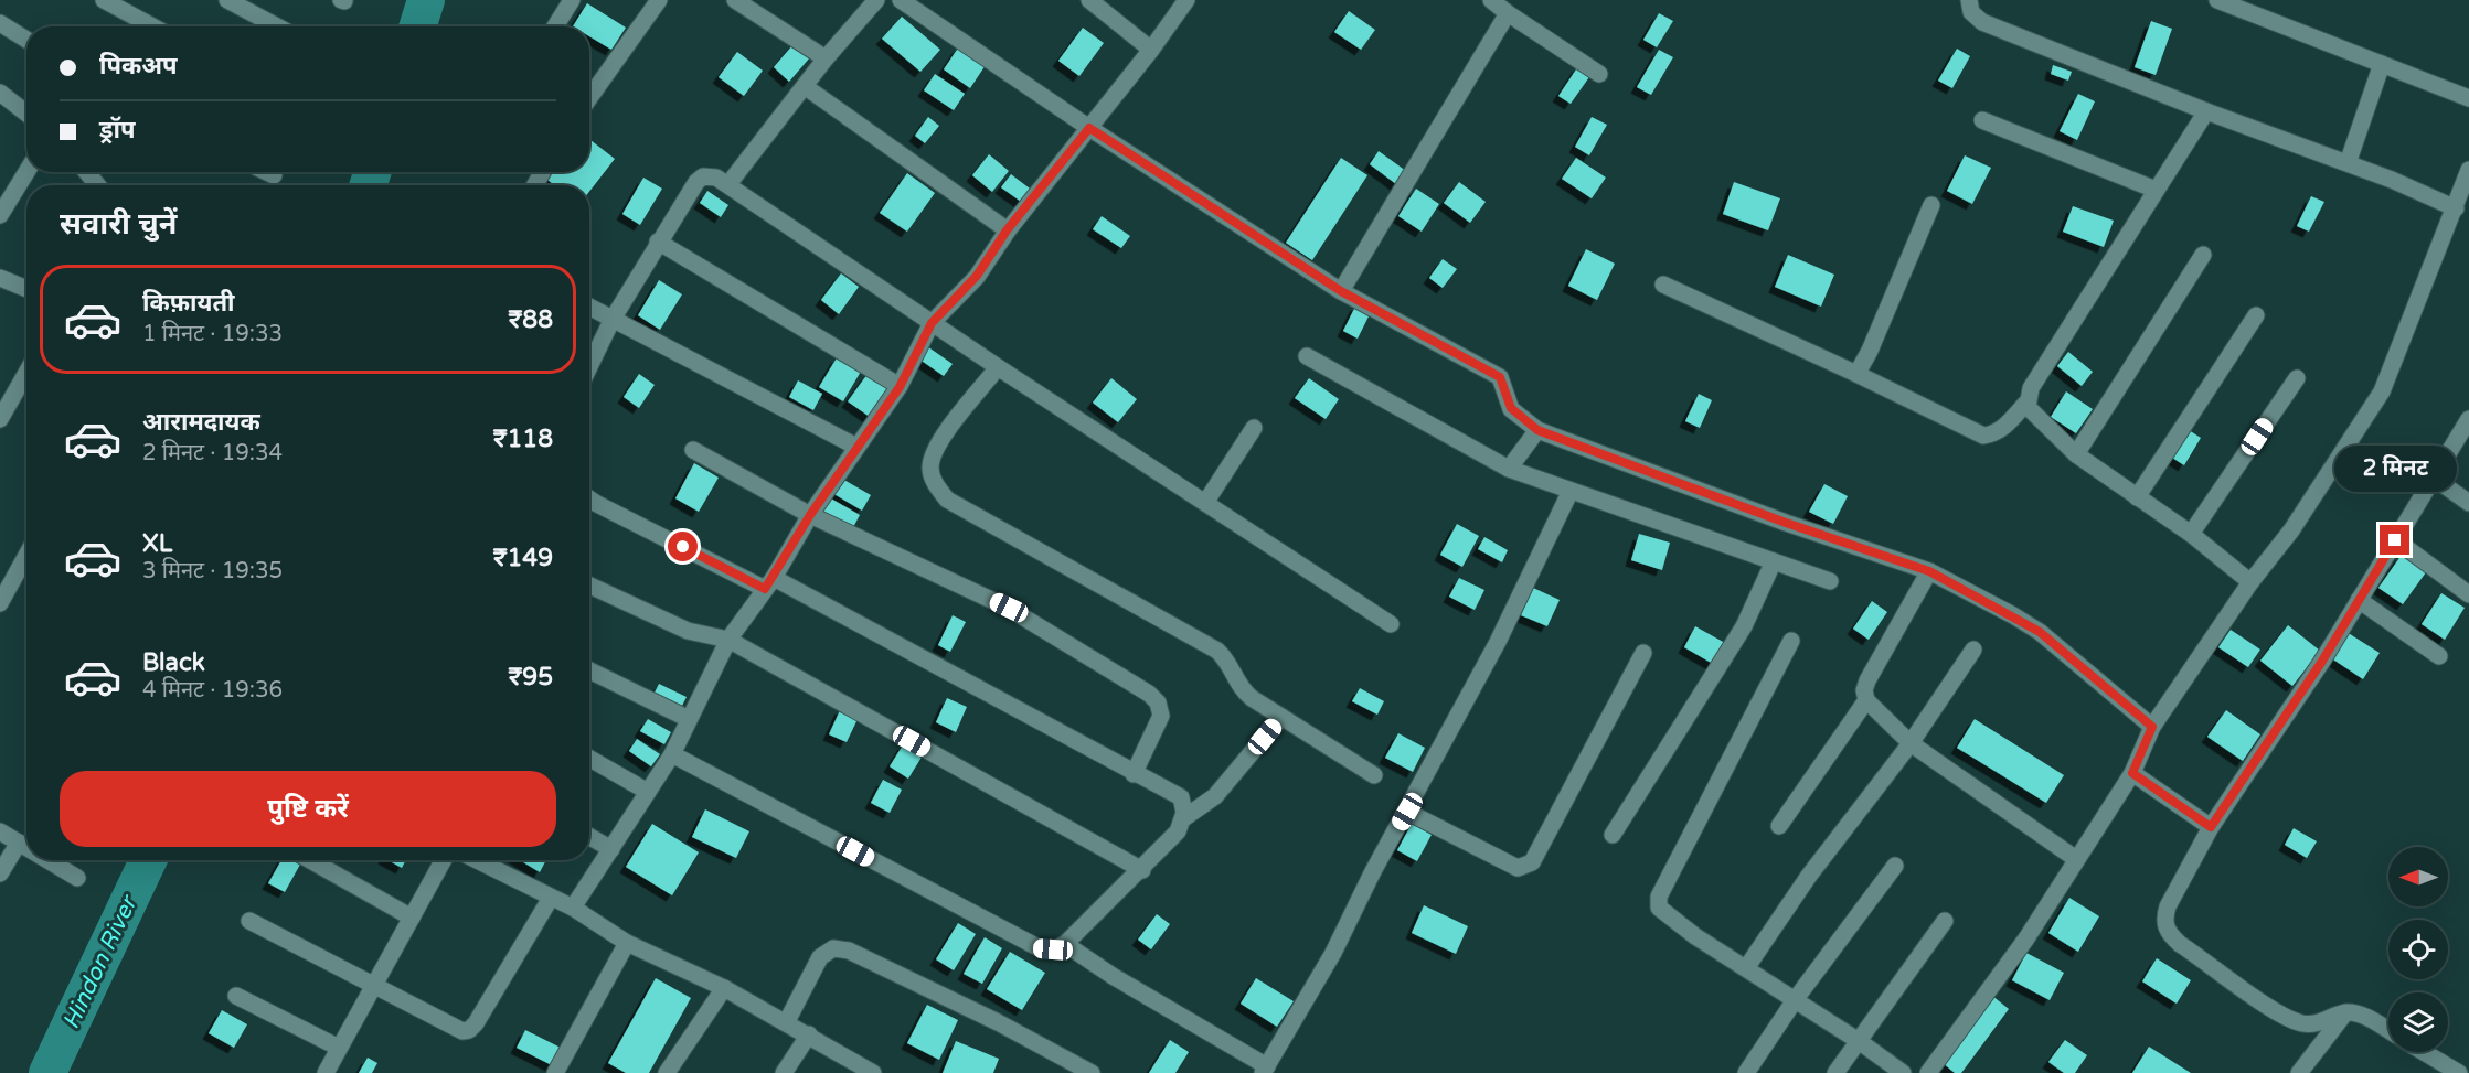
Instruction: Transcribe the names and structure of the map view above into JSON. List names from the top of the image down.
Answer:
{
  "water": ["Hindon River"],
  "north": "left",
  "page": {
    "banner": ["पिकअप", "ड्रॉप"],
    "heading": "सवारी चुनें",
    "list": [
      {
        "name": "किफ़ायती",
        "note": "1 मिनट · 19:33",
        "value": "₹88"
      },
      {
        "name": "आरामदायक",
        "note": "2 मिनट · 19:34",
        "value": "₹118"
      },
      {
        "name": "XL",
        "note": "3 मिनट · 19:35",
        "value": "₹149"
      },
      {
        "name": "Black",
        "note": "4 मिनट · 19:36",
        "value": "₹95"
      }
    ],
    "bubble": "2 मिनट",
    "buttons": "पुष्टि करें"
  }
}
